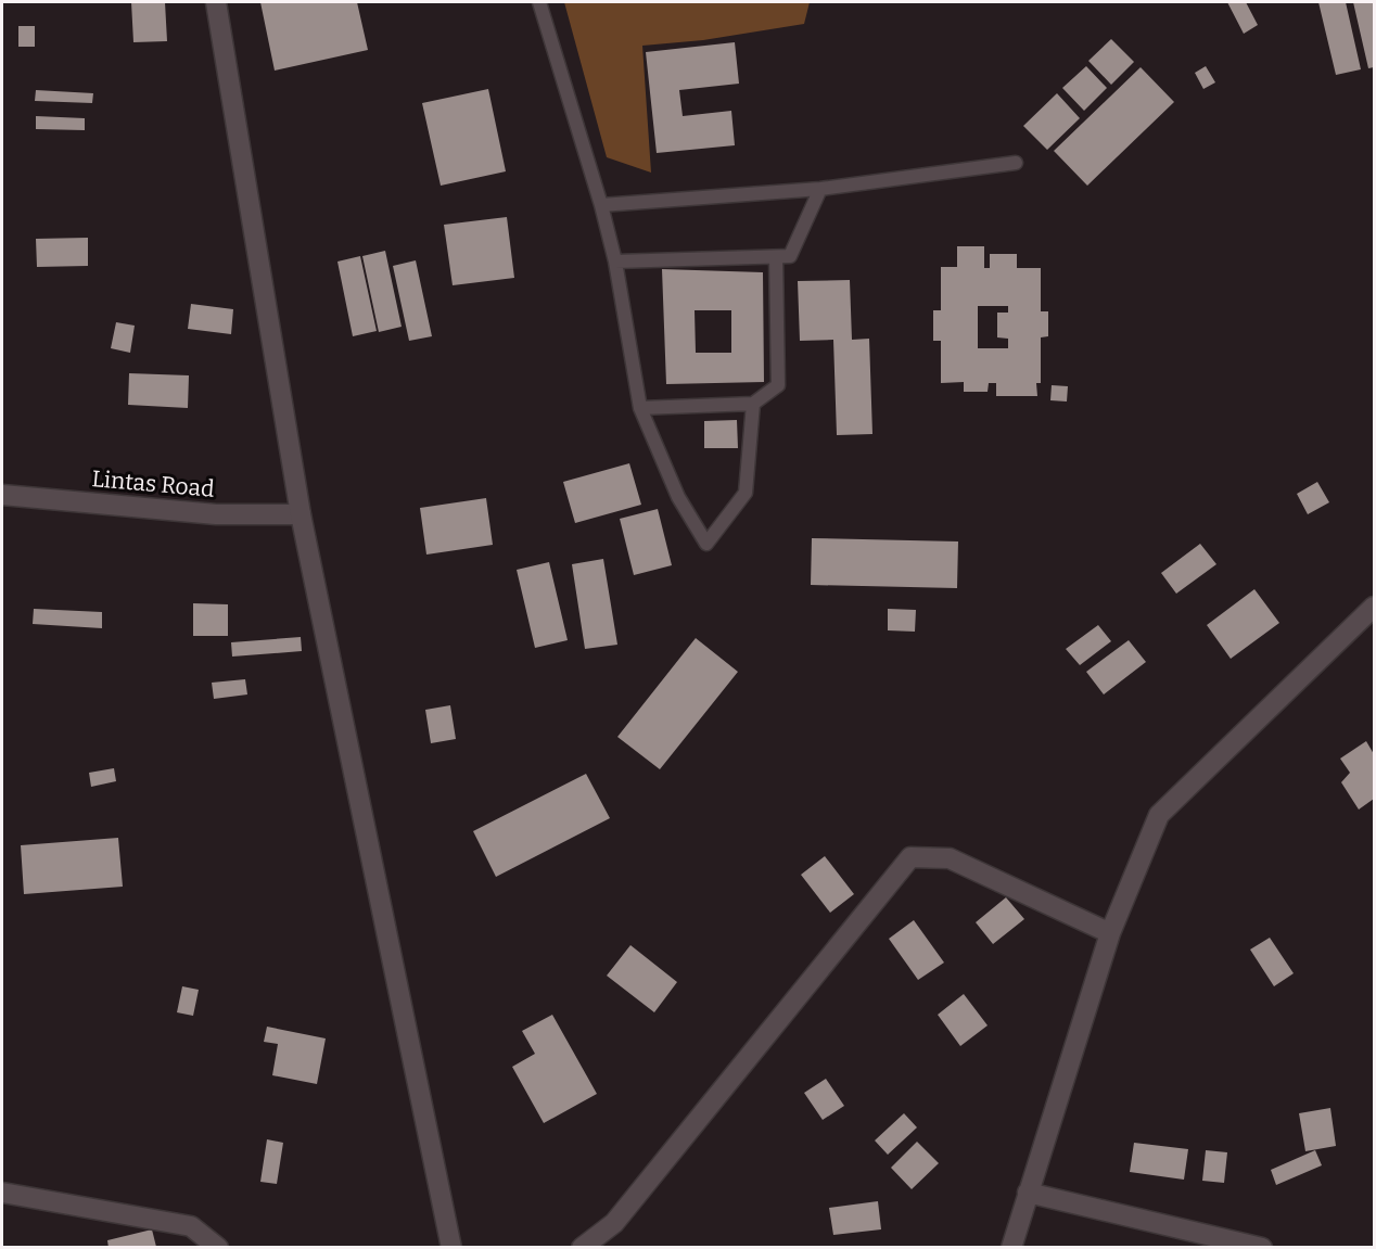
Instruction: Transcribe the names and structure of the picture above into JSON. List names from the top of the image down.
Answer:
{
  "streets": {
    "street": ["Lintas Road"]
  }
}
